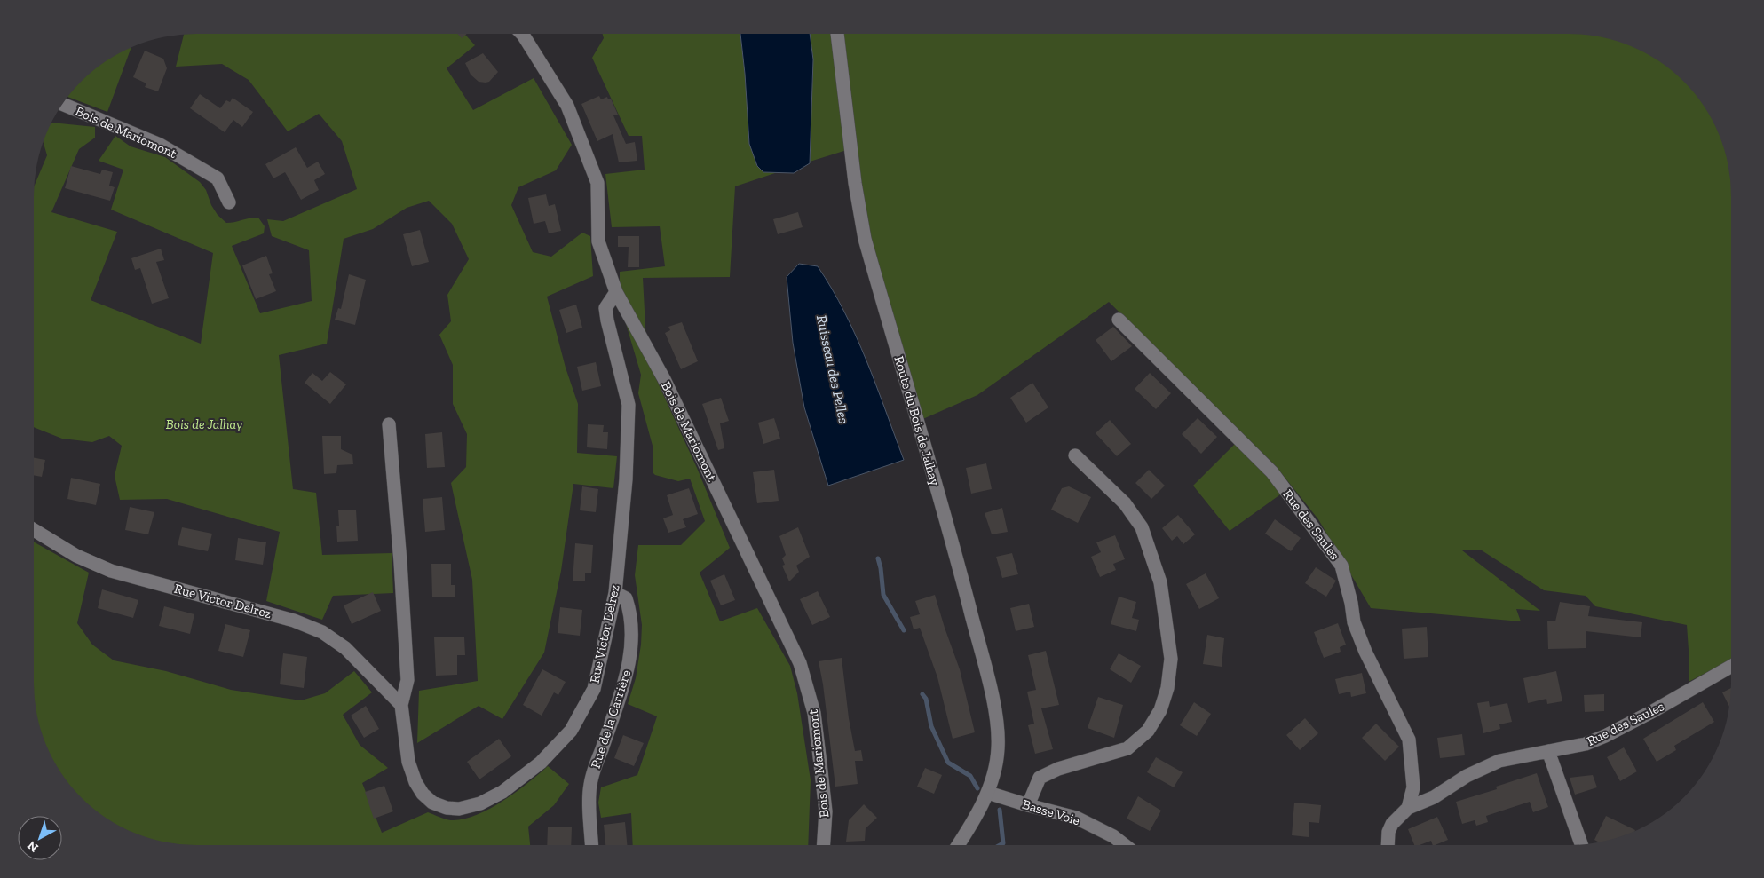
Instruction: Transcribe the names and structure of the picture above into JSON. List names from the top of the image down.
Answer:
{
  "streets": {
    "street": [
      "Bois de Mariomont",
      "Route du Bois de Jalhay",
      "Rue des Saules",
      "Rue Victor Delrez",
      "Rue de la Carrière",
      "Basse Voie"
    ]
  },
  "crossings": [
    ["Bois de Mariomont", "Rue Victor Delrez"],
    ["Route du Bois de Jalhay", "Basse Voie"],
    ["Rue Victor Delrez", "Rue de la Carrière"]
  ],
  "water": ["Ruisseau des Pelles"],
  "parks": ["Bois de Jalhay"],
  "north": "bottom left"
}
